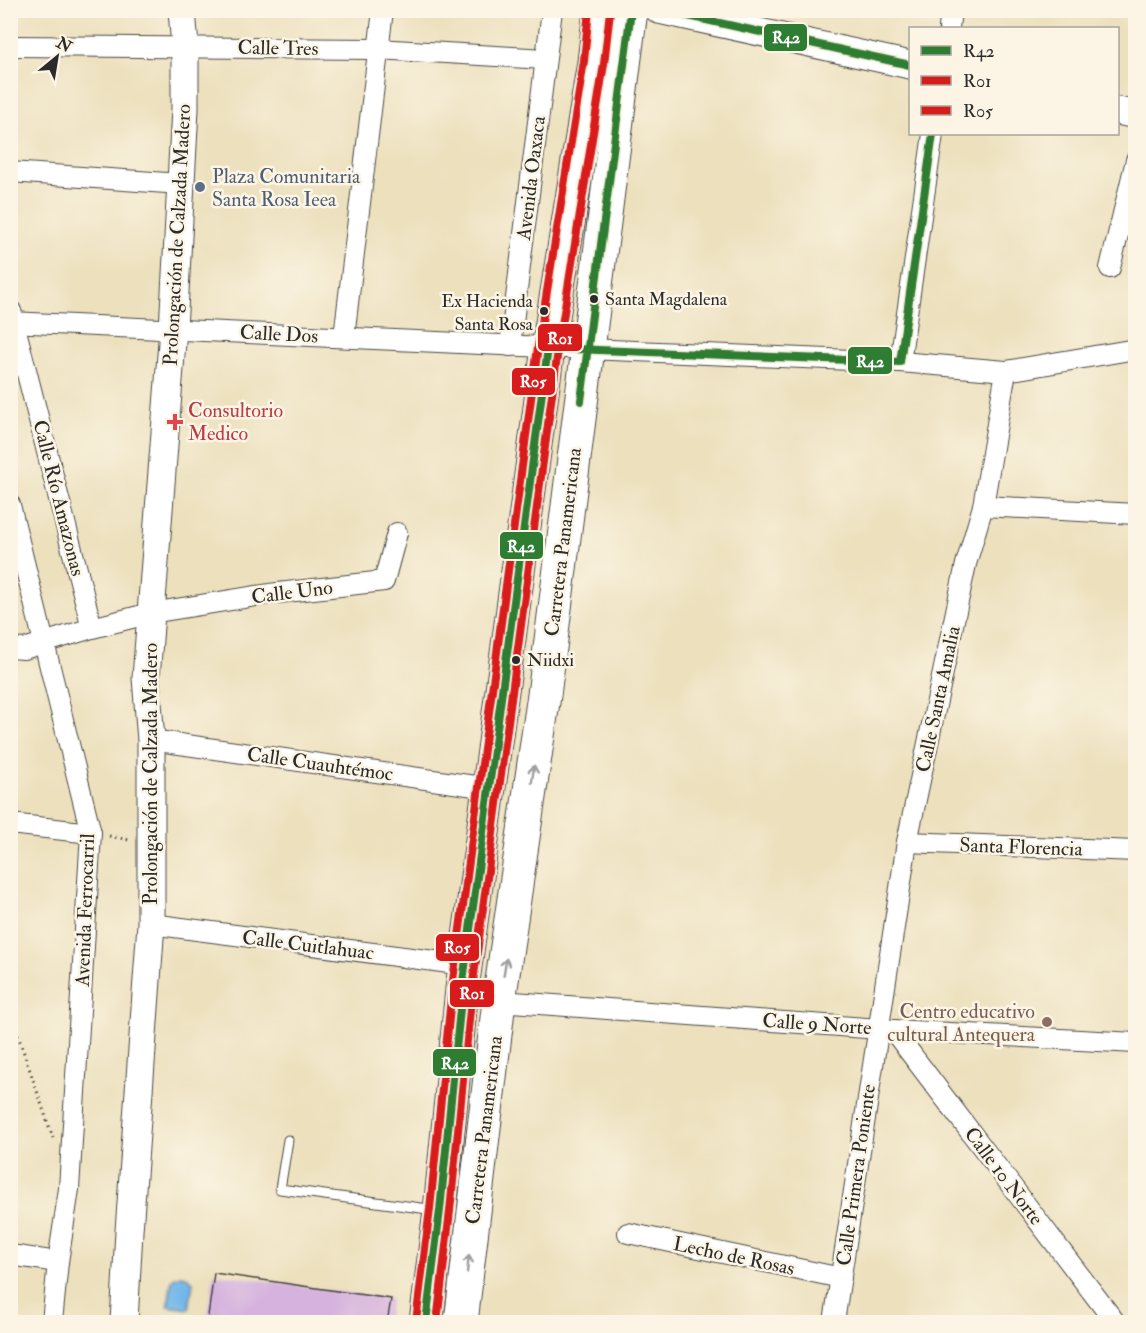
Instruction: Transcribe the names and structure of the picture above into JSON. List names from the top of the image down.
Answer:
{
  "streets": {
    "highway": ["Carretera Panamericana"],
    "street": [
      "Calle Tres",
      "Avenida Oaxaca",
      "Prolongación de Calzada Madero",
      "Calle Dos",
      "Calle Río Amazonas",
      "Calle Uno",
      "Calle Santa Amalia",
      "Calle Cuauhtémoc",
      "Santa Florencia",
      "Avenida Ferrocarril",
      "Calle Cuitlahuac",
      "Calle 9 Norte",
      "Calle Primera Poniente",
      "Calle 10 Norte",
      "Lecho de Rosas"
    ]
  },
  "crossings": [
    ["Calle Tres", "Avenida Oaxaca"],
    ["Calle Tres", "Prolongación de Calzada Madero"],
    ["Avenida Oaxaca", "Calle Dos"],
    ["Prolongación de Calzada Madero", "Calle Dos"],
    ["Prolongación de Calzada Madero", "Calle Uno"],
    ["Prolongación de Calzada Madero", "Calle Cuauhtémoc"],
    ["Prolongación de Calzada Madero", "Calle Cuitlahuac"],
    ["Calle Dos", "Calle Río Amazonas"],
    ["Calle Dos", "Carretera Panamericana"],
    ["Calle Dos", "Calle Santa Amalia"],
    ["Carretera Panamericana", "Calle Cuauhtémoc"],
    ["Carretera Panamericana", "Calle Cuitlahuac"],
    ["Carretera Panamericana", "Calle 9 Norte"],
    ["Calle Santa Amalia", "Santa Florencia"],
    ["Calle Santa Amalia", "Calle 9 Norte"],
    ["Calle Santa Amalia", "Calle Primera Poniente"],
    ["Calle Santa Amalia", "Calle 10 Norte"],
    ["Calle 9 Norte", "Calle Primera Poniente"],
    ["Calle 9 Norte", "Calle 10 Norte"],
    ["Calle Primera Poniente", "Calle 10 Norte"],
    ["Calle Primera Poniente", "Lecho de Rosas"]
  ],
  "places": {
    "other": [
      "Plaza Comunitaria Santa Rosa Ieea",
      "Santa Magdalena",
      "Ex Hacienda Santa Rosa",
      "Niidxi",
      "Centro educativo cultural Antequera"
    ],
    "health": ["Consultorio Medico"]
  },
  "lines": ["transit line R42", "transit line R05", "transit line R01"],
  "legend": ["R42", "R01", "R05"],
  "north": "top right"
}
